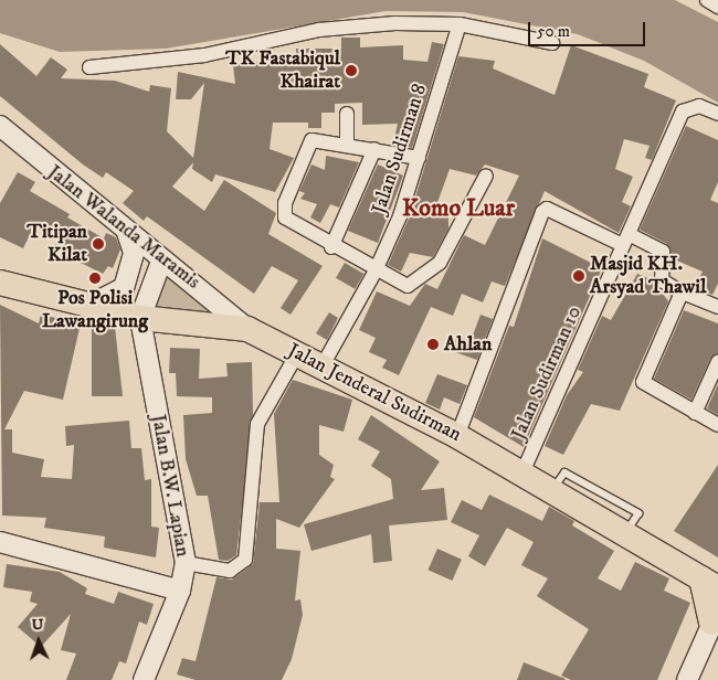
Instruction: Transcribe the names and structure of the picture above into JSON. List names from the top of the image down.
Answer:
{
  "streets": {
    "highway": ["Jalan Jenderal Sudirman"],
    "street": [
      "Jalan Sudirman 8",
      "Jalan Walanda Maramis",
      "Jalan Sudirman 10",
      "Jalan B.W. Lapian"
    ]
  },
  "crossings": [
    ["Jalan Sudirman 8", "Jalan Jenderal Sudirman"],
    ["Jalan Walanda Maramis", "Jalan Jenderal Sudirman"],
    ["Jalan Sudirman 10", "Jalan Jenderal Sudirman"],
    ["Jalan Jenderal Sudirman", "Jalan B.W. Lapian"]
  ],
  "districts": ["Komo Luar"],
  "places": [
    "TK Fastabiqul Khairat",
    "Titipan Kilat",
    "Masjid KH. Arsyad Thawil",
    "Pos Polisi Lawangirung",
    "Ahlan"
  ],
  "scale_bar": "50 m",
  "north": "top"
}
